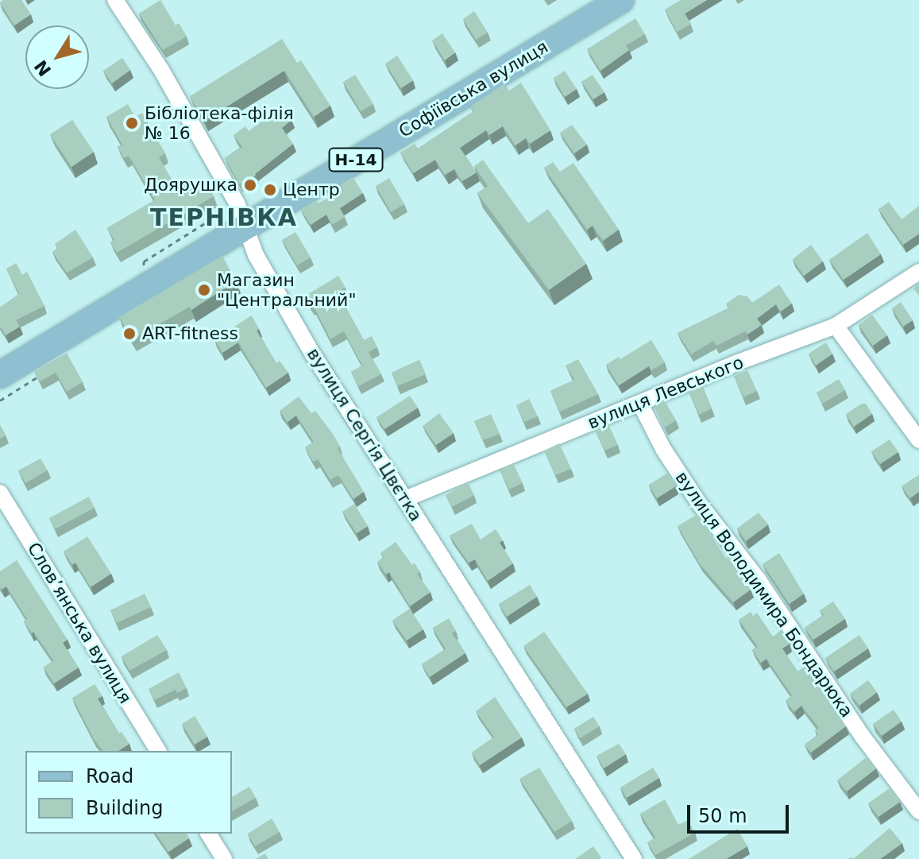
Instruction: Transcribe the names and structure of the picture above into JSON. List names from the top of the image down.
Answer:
{
  "streets": {
    "main road": ["Софіївська вулиця", "Н-14"],
    "street": [
      "вулиця Левського",
      "вулиця Сергія Цвєтка",
      "вулиця Володимира Бондарюка",
      "Словʼянська вулиця"
    ]
  },
  "crossings": [
    ["Софіївська вулиця", "вулиця Сергія Цвєтка"],
    ["вулиця Левського", "вулиця Сергія Цвєтка"],
    ["вулиця Левського", "вулиця Володимира Бондарюка"]
  ],
  "districts": ["ТЕРНІВКА"],
  "places": [
    "Бібліотека-філія № 16",
    "Доярушка",
    "Центр",
    "Магазин \"Центральний\"",
    "ART-fitness"
  ],
  "legend": ["Road", "Building"],
  "scale_bar": "50 m",
  "north": "bottom left"
}
